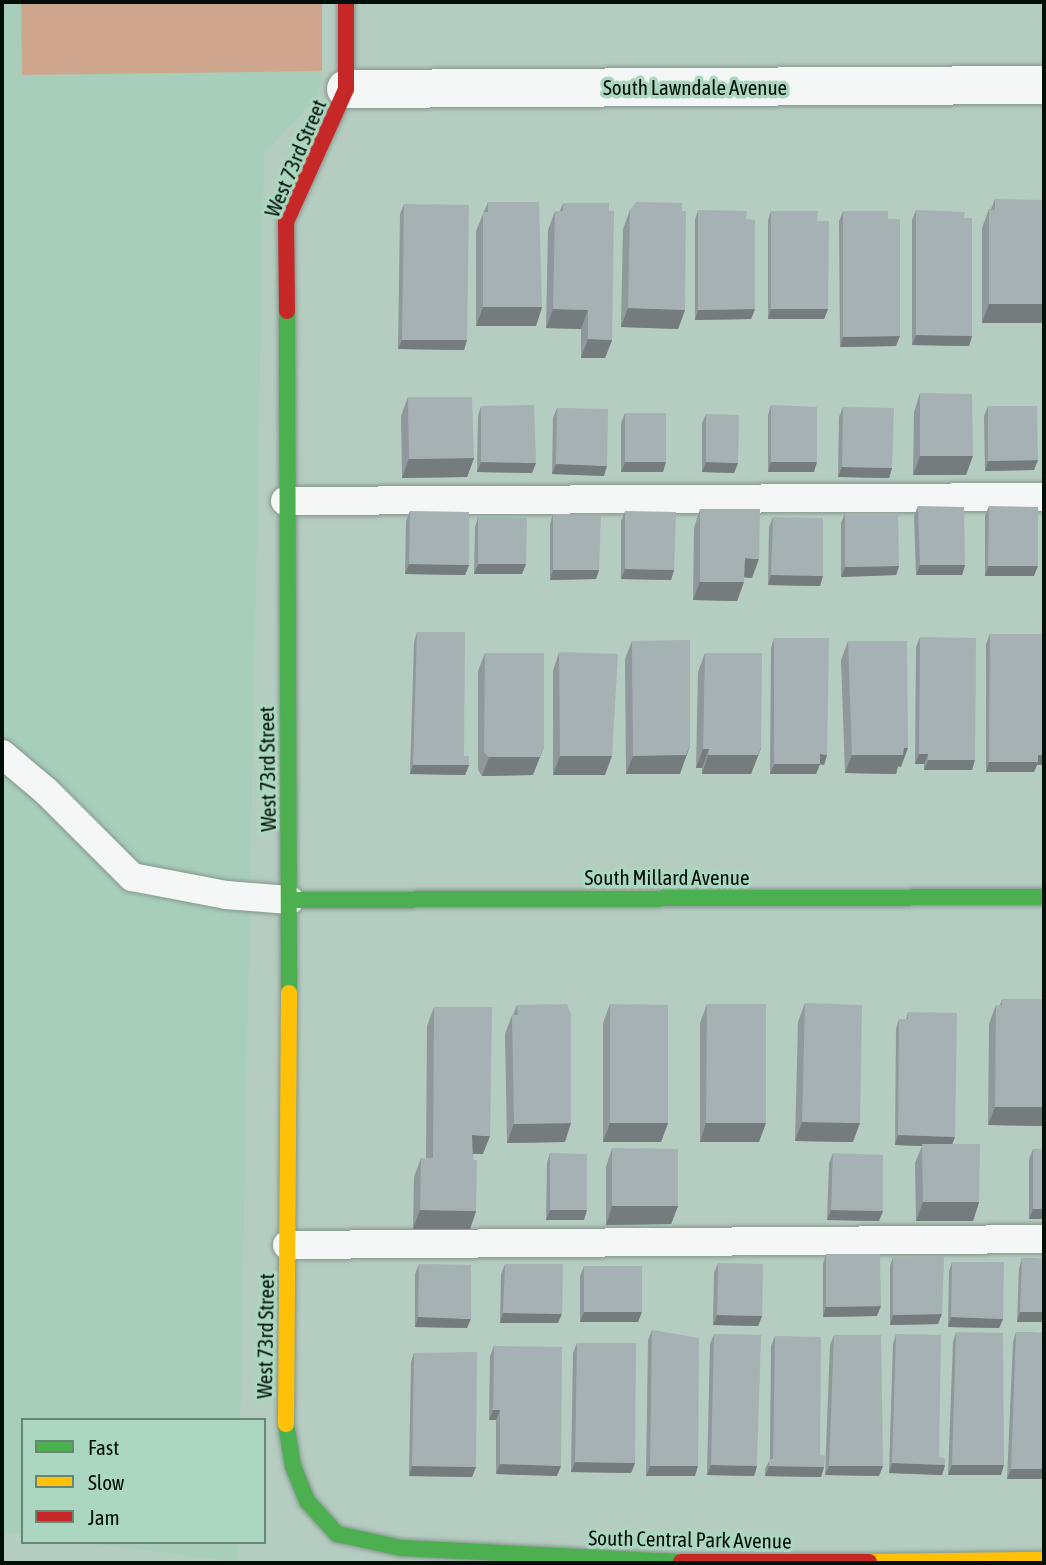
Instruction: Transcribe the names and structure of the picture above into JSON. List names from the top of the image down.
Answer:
{
  "streets": {
    "street": [
      "South Lawndale Avenue",
      "West 73rd Street",
      "South Millard Avenue",
      "South Central Park Avenue"
    ]
  },
  "crossings": [
    ["South Lawndale Avenue", "West 73rd Street"],
    ["West 73rd Street", "South Millard Avenue"],
    ["West 73rd Street", "South Central Park Avenue"]
  ],
  "legend": ["Fast", "Slow", "Jam"]
}
